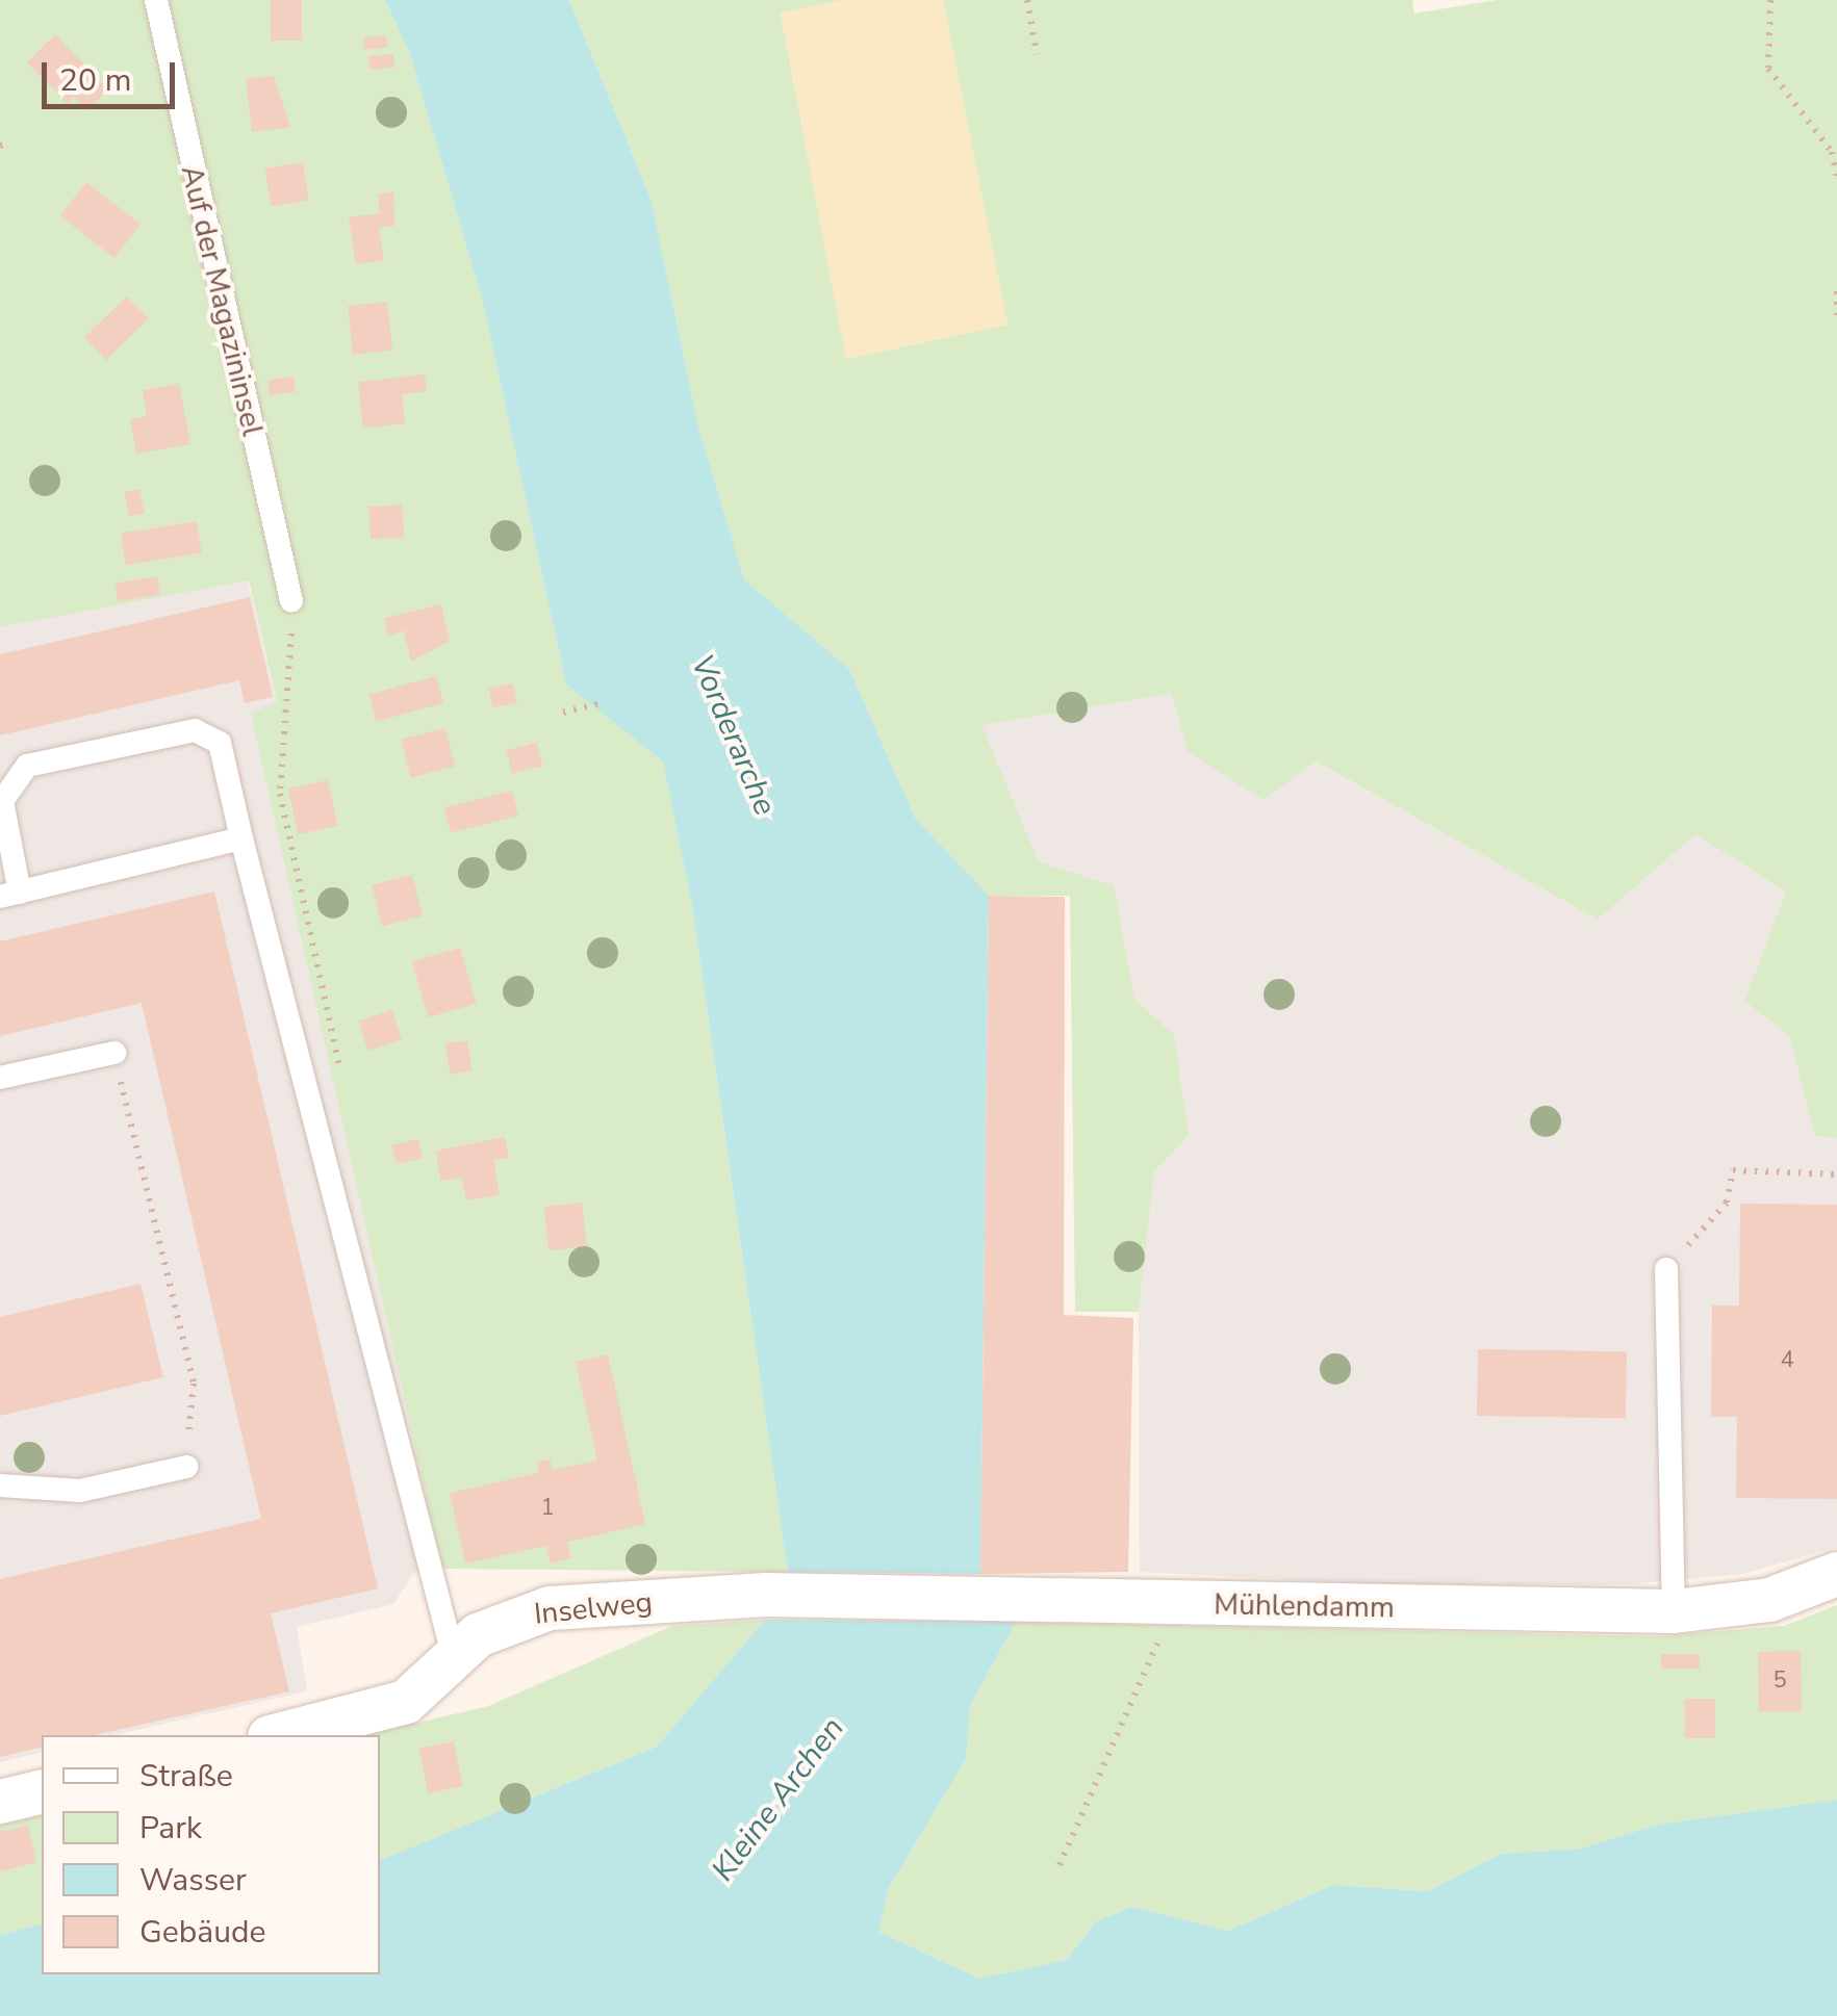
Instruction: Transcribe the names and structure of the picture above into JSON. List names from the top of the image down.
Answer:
{
  "streets": {
    "street": ["Mühlendamm", "Inselweg"],
    "lane": ["Auf der Magazininsel"]
  },
  "crossings": [
    ["Mühlendamm", "Inselweg"]
  ],
  "water": ["Vorderarche", "Kleine Archen"],
  "house_numbers": ["4", "1", "5"],
  "legend": [
    "Straße",
    "Park",
    "Wasser",
    "Gebäude"
  ],
  "scale_bar": "20 m"
}
